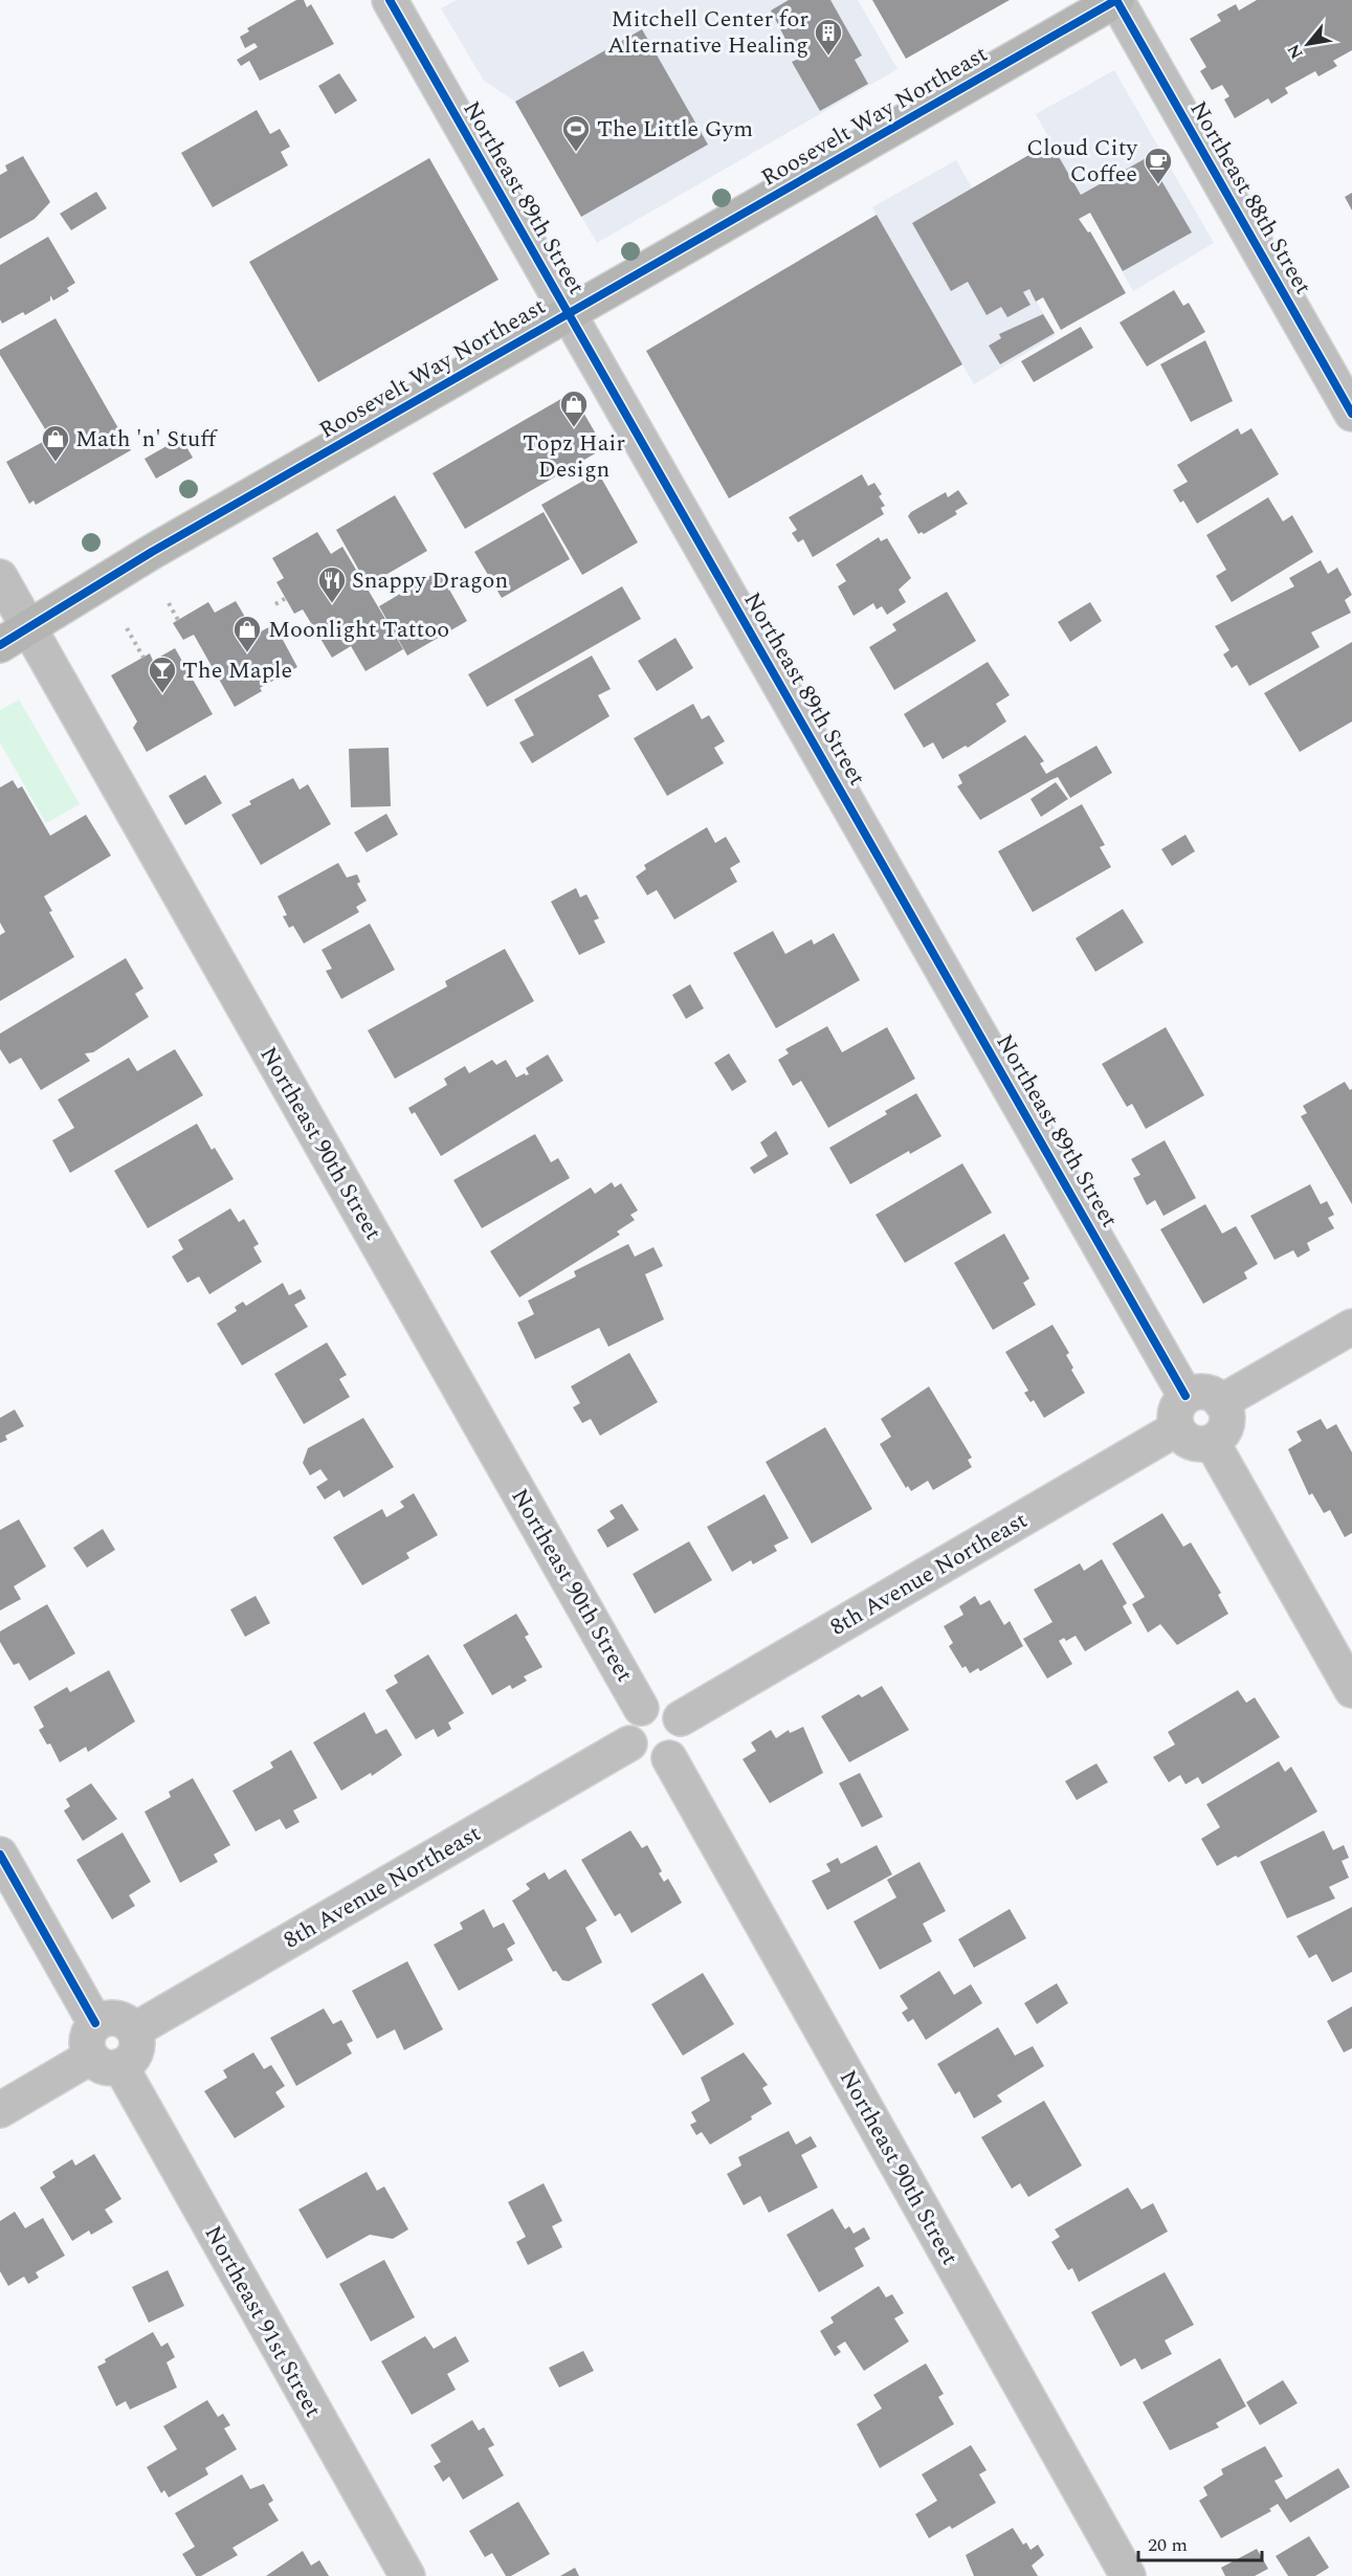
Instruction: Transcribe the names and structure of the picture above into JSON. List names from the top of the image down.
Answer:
{
  "streets": {
    "main road": ["Roosevelt Way Northeast"],
    "street": [
      "Northeast 89th Street",
      "Northeast 88th Street",
      "Northeast 90th Street",
      "8th Avenue Northeast",
      "Northeast 91st Street"
    ]
  },
  "crossings": [
    ["Roosevelt Way Northeast", "Northeast 89th Street"],
    ["Roosevelt Way Northeast", "Northeast 88th Street"],
    ["Roosevelt Way Northeast", "Northeast 90th Street"],
    ["Northeast 89th Street", "8th Avenue Northeast"],
    ["Northeast 90th Street", "8th Avenue Northeast"],
    ["8th Avenue Northeast", "Northeast 91st Street"]
  ],
  "places": {
    "building": ["Mitchell Center for Alternative Healing"],
    "sports": ["The Little Gym"],
    "cafe": ["Cloud City Coffee"],
    "shop": ["Topz Hair Design", "Math 'n' Stuff", "Moonlight Tattoo"],
    "restaurant": ["Snappy Dragon"],
    "bar": ["The Maple"]
  },
  "scale_bar": "20 m",
  "north": "bottom left"
}
